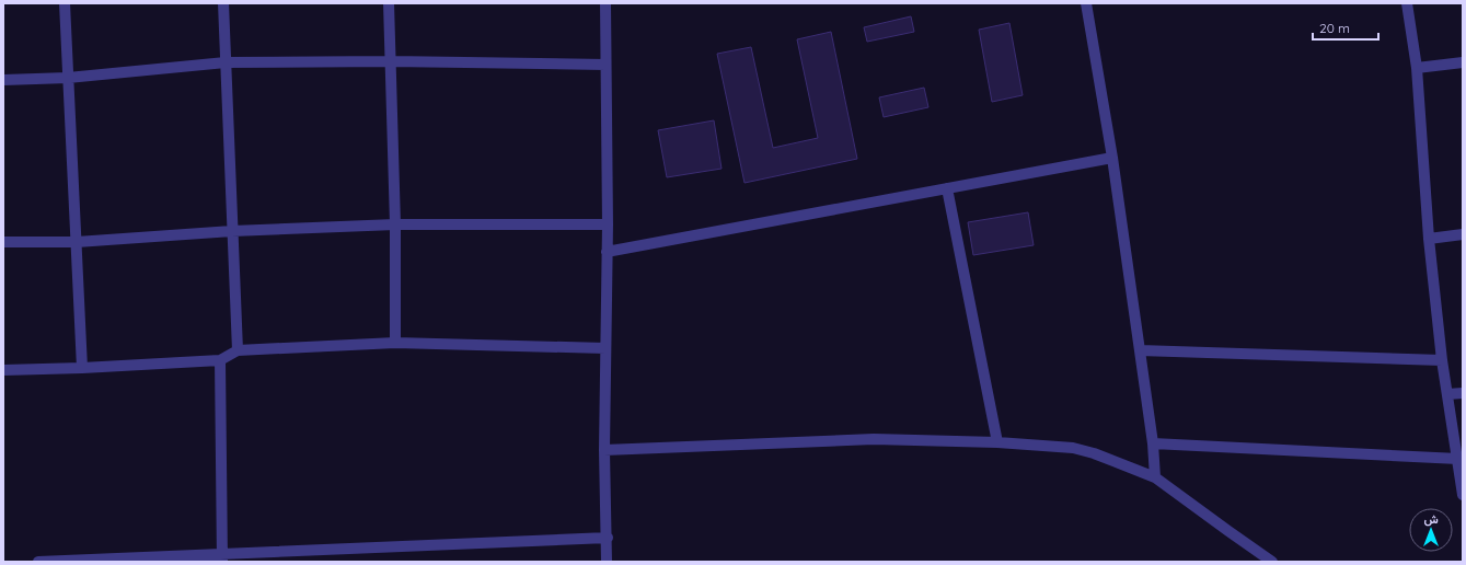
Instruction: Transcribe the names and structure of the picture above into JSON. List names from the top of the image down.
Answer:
{
  "scale_bar": "20 m",
  "north": "top"
}
